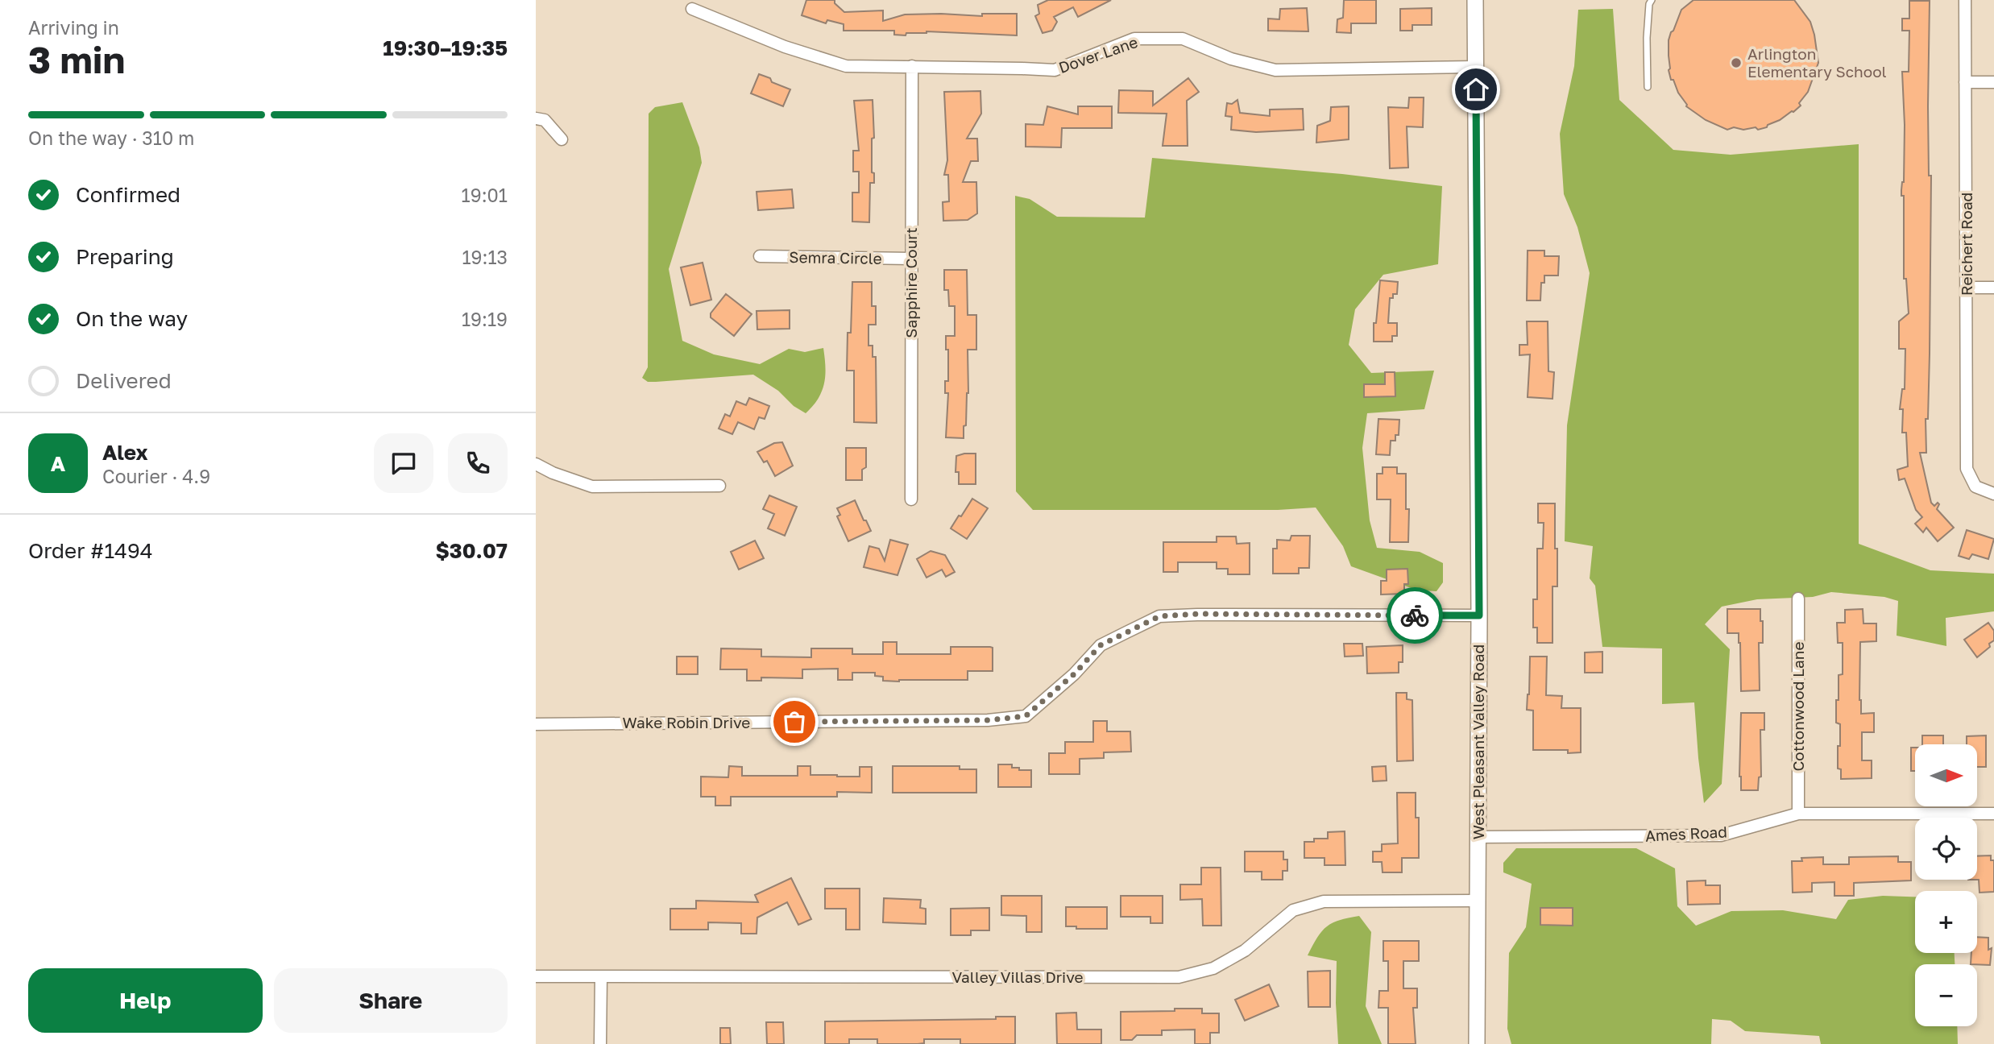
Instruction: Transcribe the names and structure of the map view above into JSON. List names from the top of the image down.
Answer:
{
  "streets": {
    "main road": ["West Pleasant Valley Road"],
    "street": [
      "Dover Lane",
      "Reichert Road",
      "Semra Circle",
      "Sapphire Court",
      "Cottonwood Lane",
      "Wake Robin Drive",
      "Ames Road",
      "Valley Villas Drive"
    ]
  },
  "crossings": [
    ["Dover Lane", "Sapphire Court"],
    ["Dover Lane", "West Pleasant Valley Road"],
    ["Semra Circle", "Sapphire Court"],
    ["Cottonwood Lane", "Ames Road"],
    ["Wake Robin Drive", "West Pleasant Valley Road"],
    ["West Pleasant Valley Road", "Ames Road"],
    ["West Pleasant Valley Road", "Valley Villas Drive"]
  ],
  "places": ["Arlington Elementary School"],
  "north": "right",
  "page": {
    "heading": ["3 min", "Arriving in", "19:30–19:35"],
    "panel": [
      "Alex",
      "Courier · 4.9",
      "Order #1494",
      "$30.07"
    ],
    "bar": "On the way · 310 m",
    "list": [
      ["Confirmed", "19:01"],
      ["Preparing", "19:13"],
      ["On the way", "19:19"],
      "Delivered"
    ],
    "round": "A",
    "map_buttons": ["+", "−"],
    "buttons": ["Help", "Share"]
  }
}
